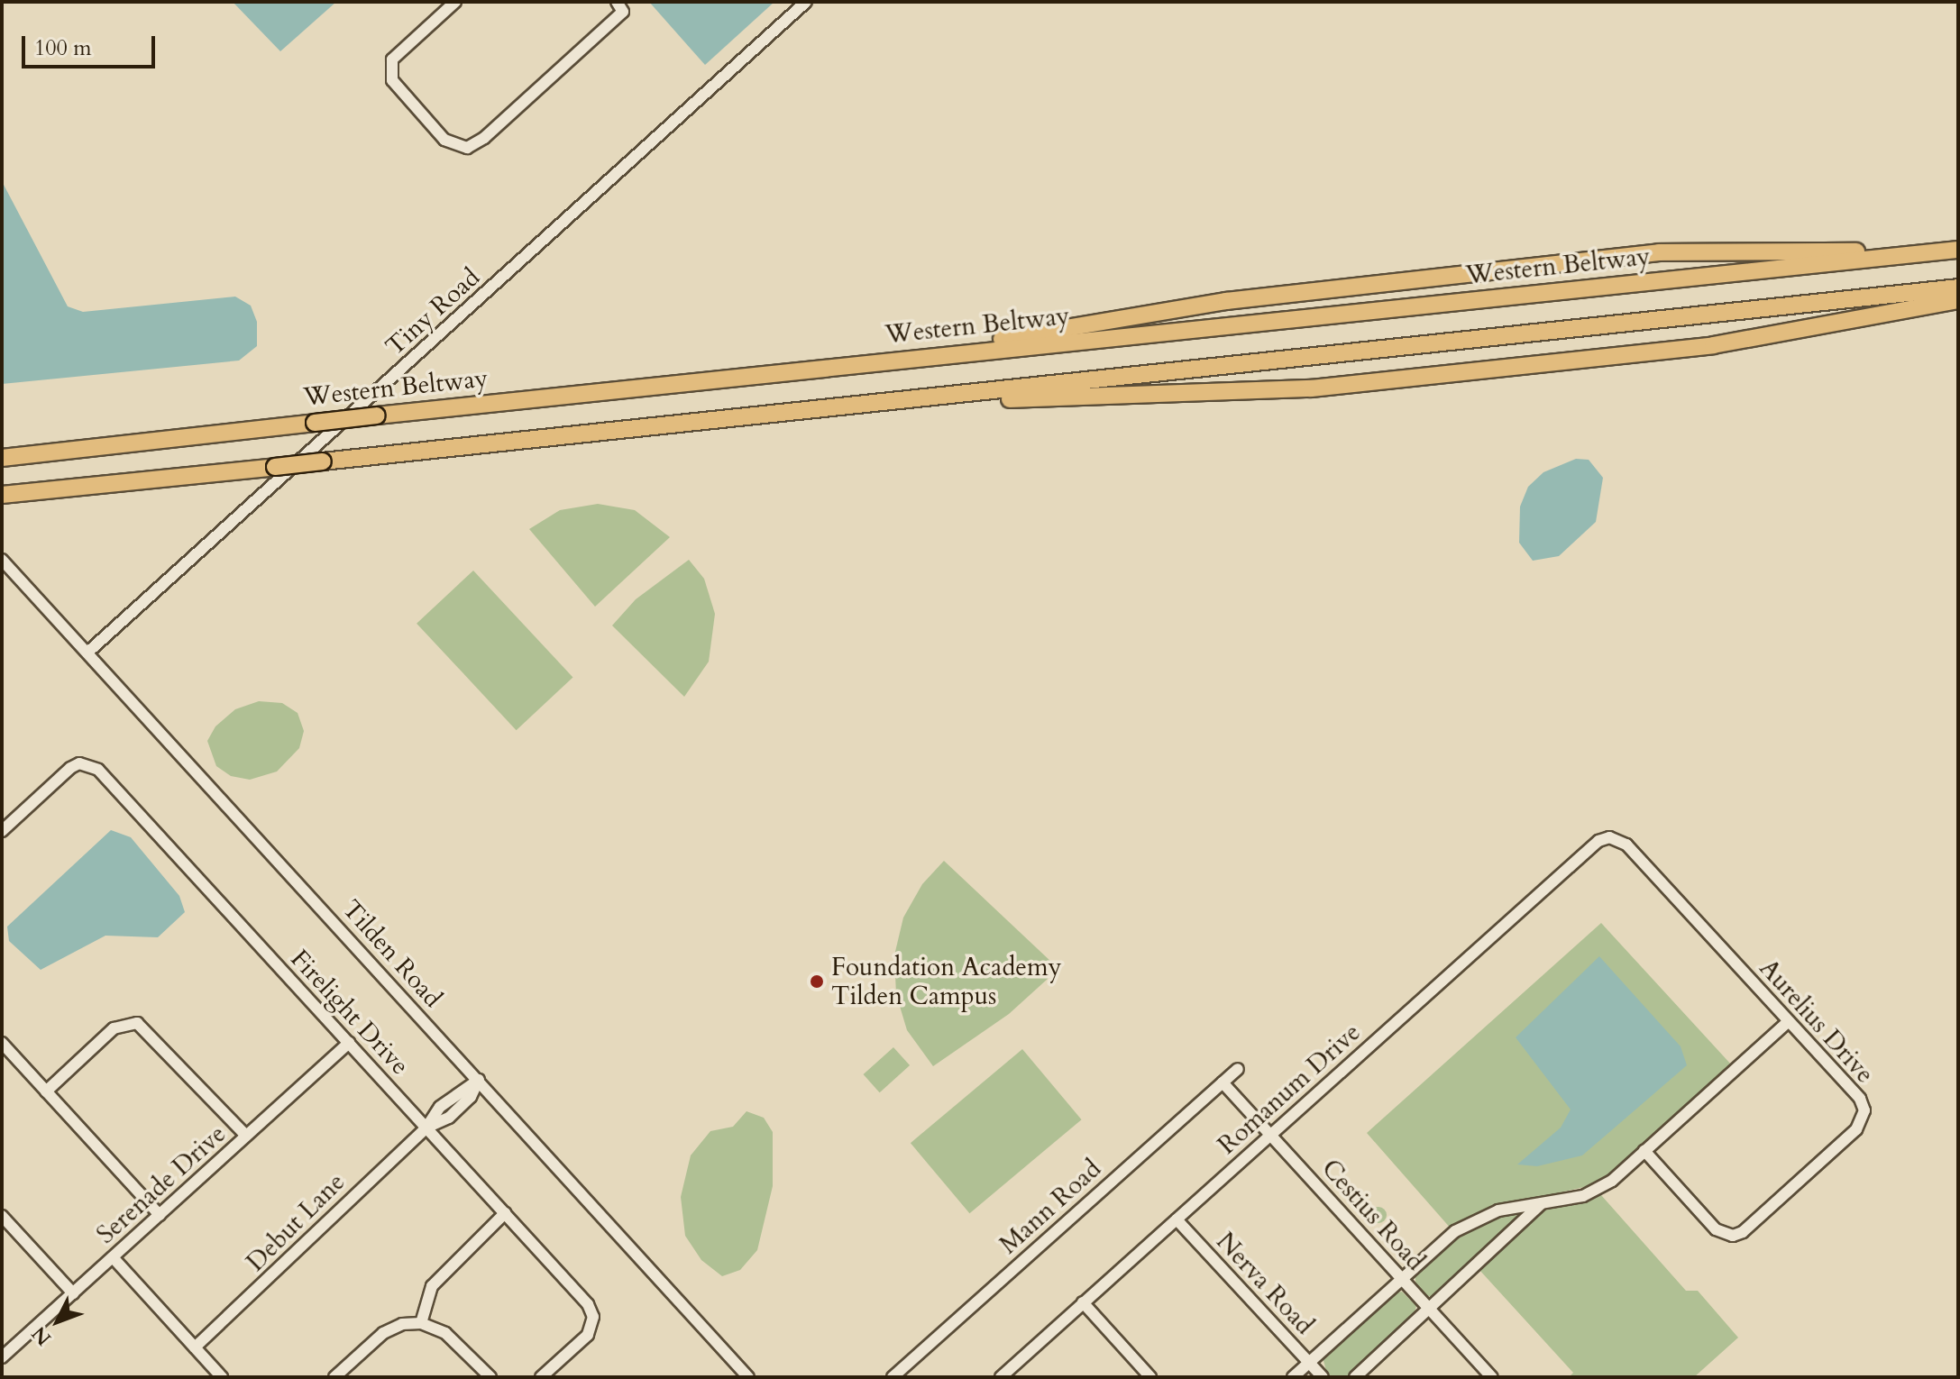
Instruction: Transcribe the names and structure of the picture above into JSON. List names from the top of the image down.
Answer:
{
  "streets": {
    "highway": ["Western Beltway"],
    "street": [
      "Tiny Road",
      "Tilden Road",
      "Firelight Drive",
      "Aurelius Drive",
      "Romanum Drive",
      "Serenade Drive",
      "Mann Road",
      "Cestius Road",
      "Debut Lane",
      "Nerva Road"
    ]
  },
  "crossings": [
    ["Tiny Road", "Tilden Road"],
    ["Tilden Road", "Debut Lane"],
    ["Firelight Drive", "Serenade Drive"],
    ["Firelight Drive", "Debut Lane"],
    ["Aurelius Drive", "Romanum Drive"],
    ["Romanum Drive", "Cestius Road"],
    ["Romanum Drive", "Nerva Road"],
    ["Mann Road", "Cestius Road"]
  ],
  "places": ["Foundation Academy Tilden Campus"],
  "scale_bar": "100 m",
  "north": "bottom left"
}
